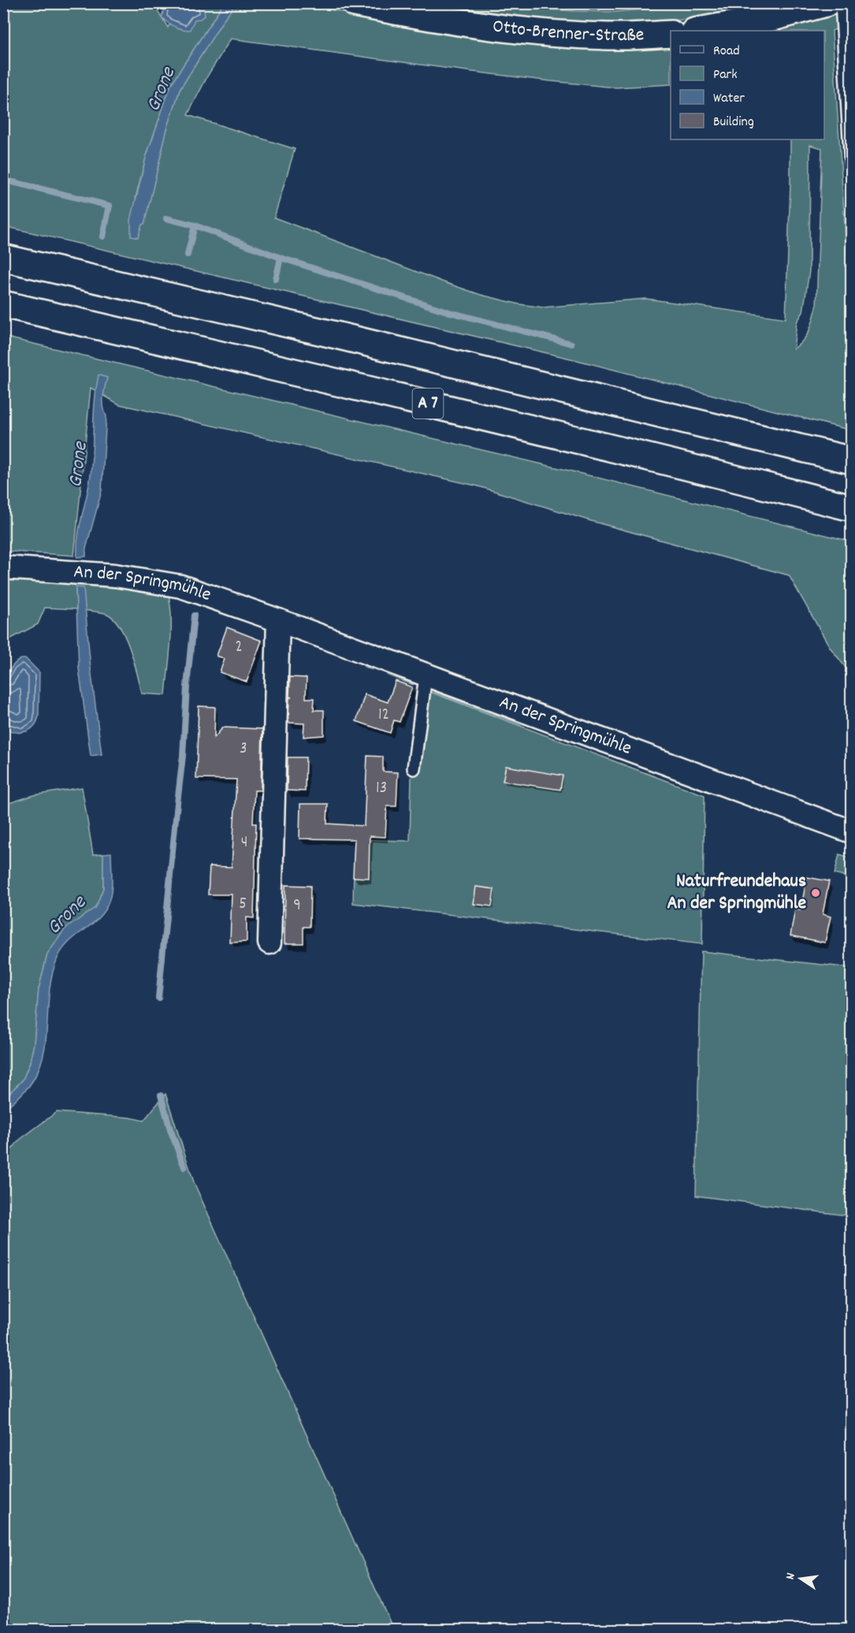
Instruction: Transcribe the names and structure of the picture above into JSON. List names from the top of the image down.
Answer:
{
  "streets": {
    "main road": ["Otto-Brenner-Straße", "A 7"],
    "street": ["An der Springmühle"]
  },
  "water": ["Grone"],
  "places": ["Naturfreundehaus An der Springmühle"],
  "house_numbers": [
    "2",
    "12",
    "3",
    "13",
    "4",
    "5",
    "9"
  ],
  "legend": [
    "Road",
    "Park",
    "Water",
    "Building"
  ],
  "north": "left"
}
